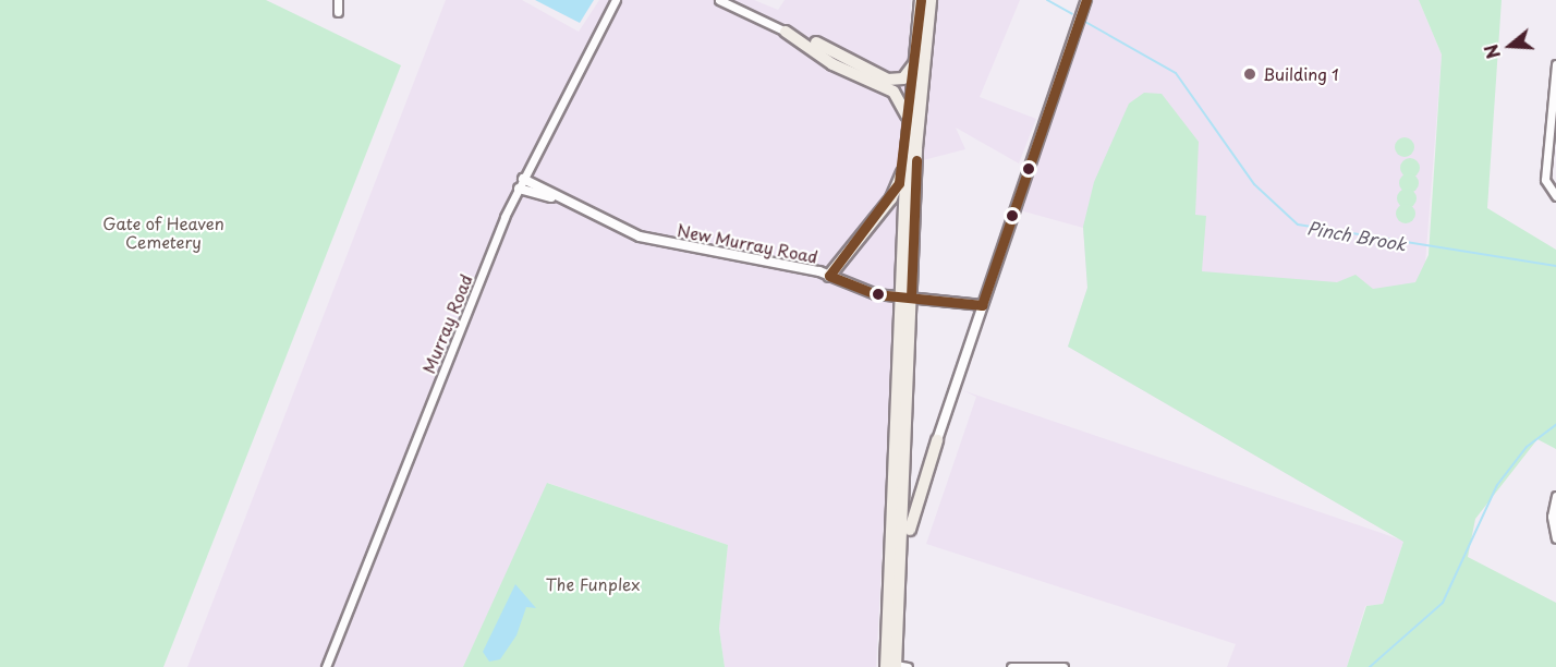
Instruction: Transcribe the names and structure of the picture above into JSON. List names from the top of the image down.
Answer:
{
  "streets": {
    "street": ["New Murray Road", "Murray Road"]
  },
  "crossings": [
    ["New Murray Road", "Murray Road"]
  ],
  "water": ["Pinch Brook"],
  "parks": ["Gate of Heaven Cemetery", "The Funplex"],
  "places": ["Building 1"],
  "north": "left"
}
